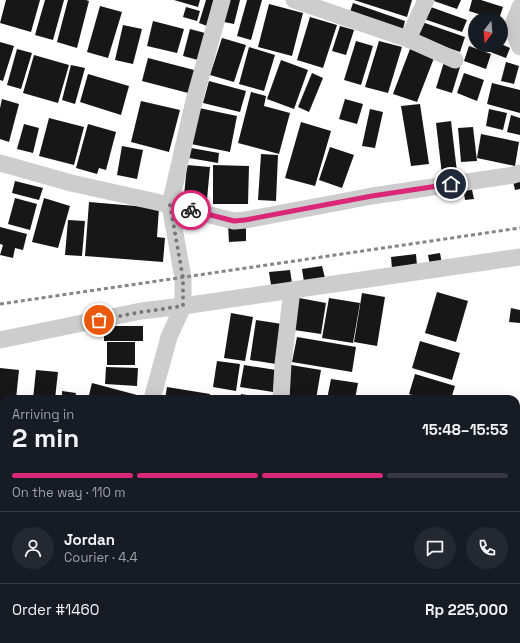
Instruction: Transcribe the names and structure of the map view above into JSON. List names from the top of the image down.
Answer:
{
  "north": "bottom",
  "page": {
    "heading": ["2 min", "Arriving in", "15:48–15:53"],
    "panel": [
      "Jordan",
      "Courier · 4.4",
      "Order #1460",
      "Rp 225,000"
    ],
    "bar": "On the way · 110 m"
  }
}
